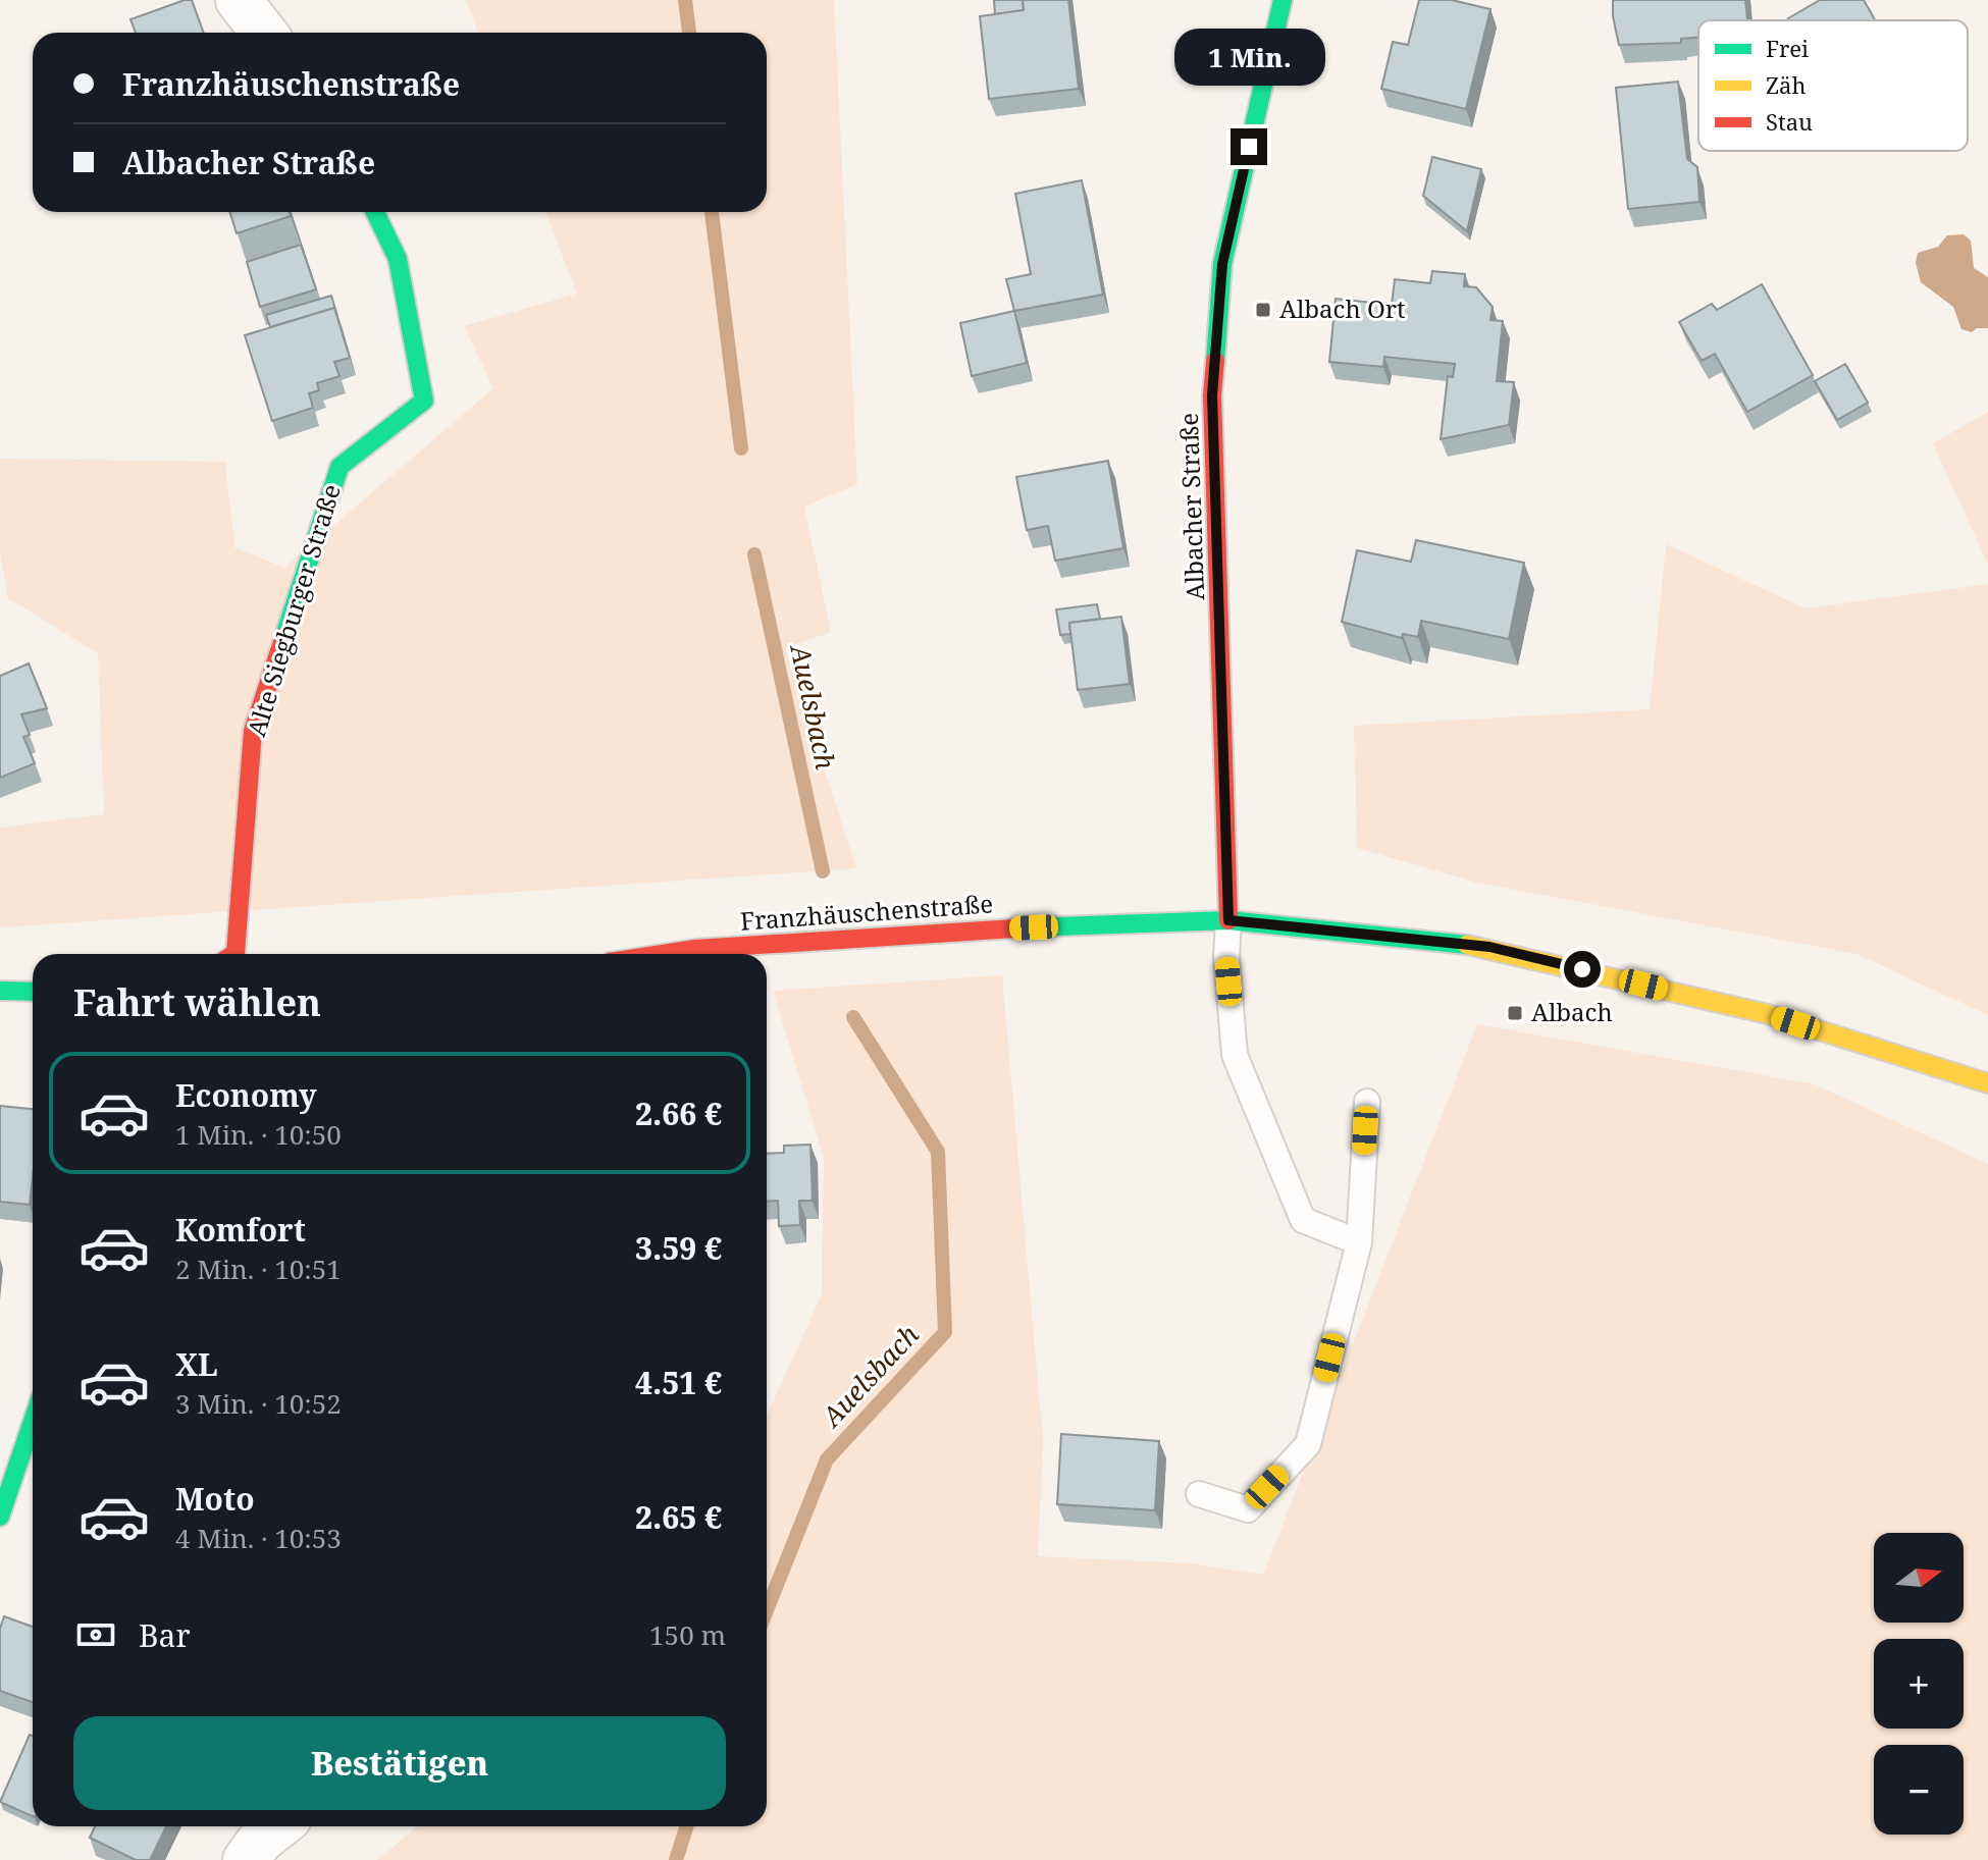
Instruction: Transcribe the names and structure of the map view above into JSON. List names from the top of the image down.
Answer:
{
  "streets": {
    "street": ["Albacher Straße", "Alte Siegburger Straße", "Franzhäuschenstraße"]
  },
  "crossings": [
    ["Albacher Straße", "Franzhäuschenstraße"]
  ],
  "water": ["Auelsbach"],
  "places": {
    "transit": ["Albach Ort", "Albach"]
  },
  "legend": ["Frei", "Zäh", "Stau"],
  "north": "right",
  "page": {
    "bubble": "1 Min.",
    "banner": ["Franzhäuschenstraße", "Albacher Straße"],
    "heading": "Fahrt wählen",
    "list": [
      {
        "name": "Economy",
        "note": "1 Min. · 10:50",
        "value": "2.66 €"
      },
      {
        "name": "Komfort",
        "note": "2 Min. · 10:51",
        "value": "3.59 €"
      },
      {
        "name": "XL",
        "note": "3 Min. · 10:52",
        "value": "4.51 €"
      },
      {
        "name": "Moto",
        "note": "4 Min. · 10:53",
        "value": "2.65 €"
      }
    ],
    "map_buttons": ["+", "−"],
    "pay": ["Bar", "150 m"],
    "buttons": "Bestätigen"
  }
}
